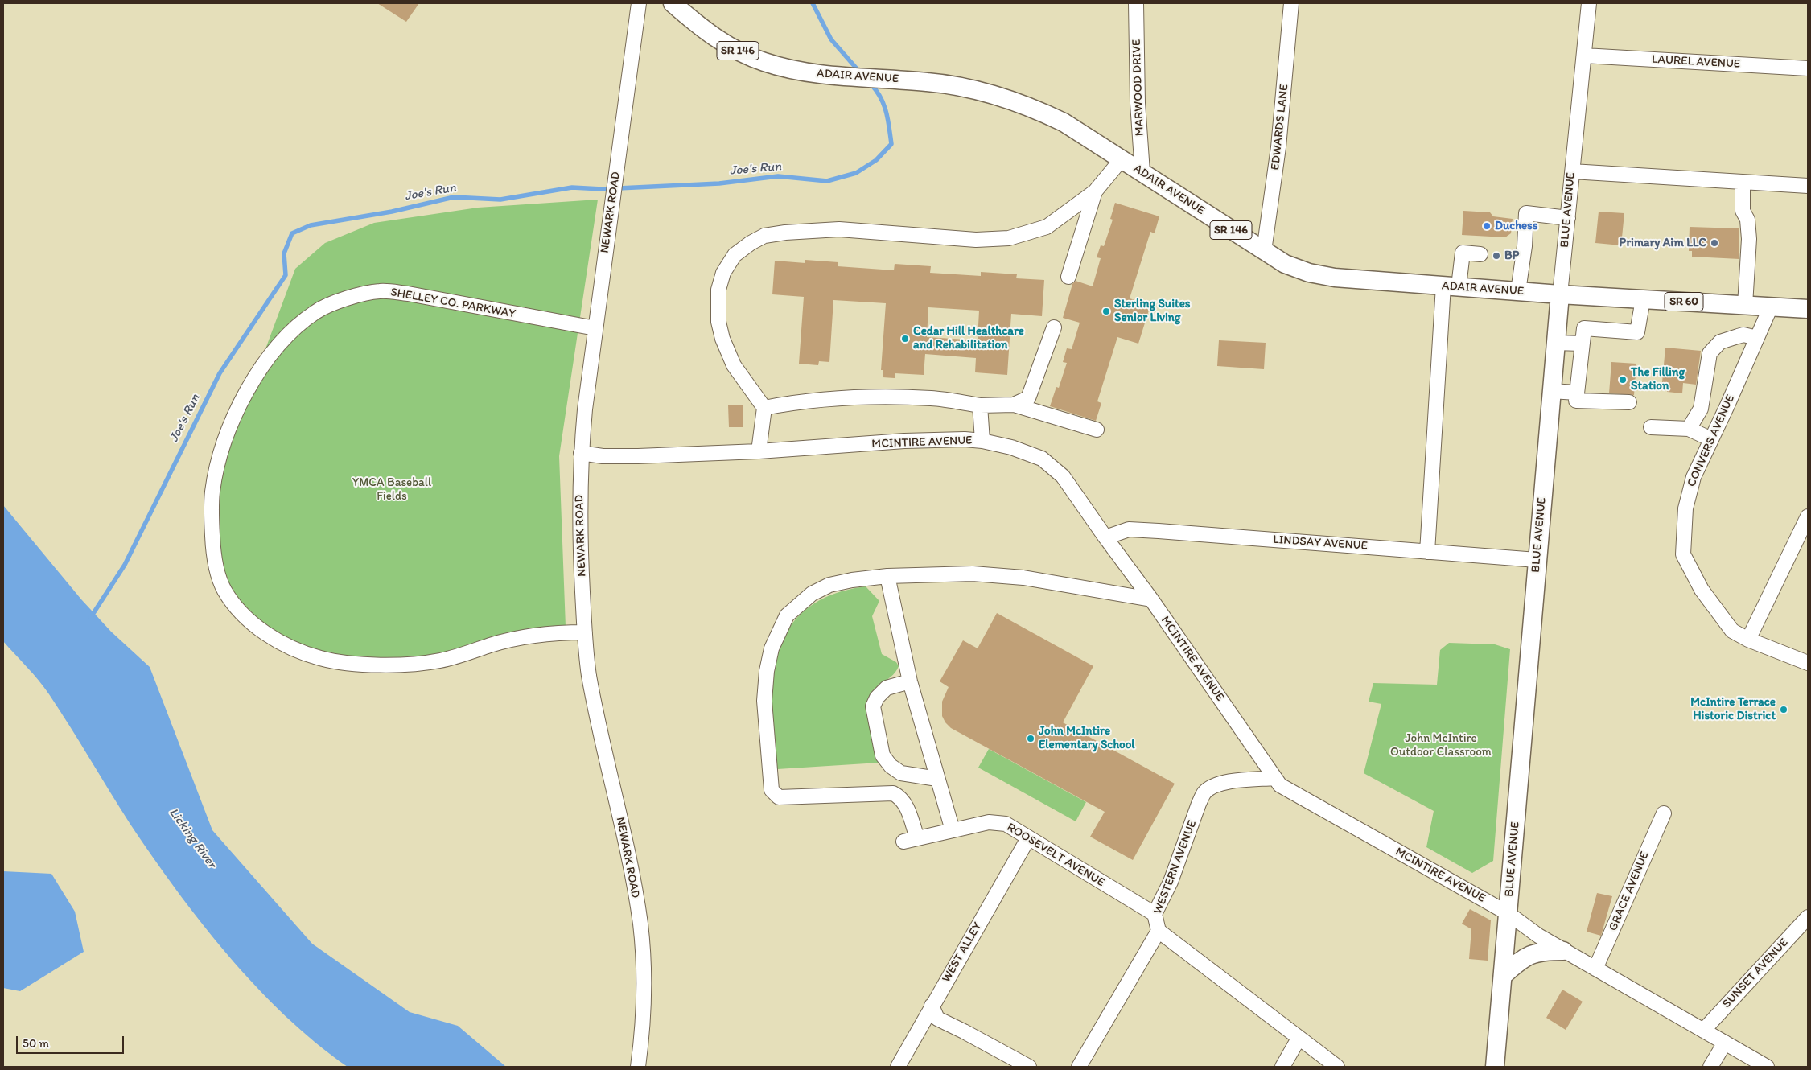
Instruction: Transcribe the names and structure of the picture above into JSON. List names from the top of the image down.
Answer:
{
  "streets": {
    "main road": [
      "SR 146",
      "ADAIR AVENUE",
      "BLUE AVENUE",
      "SR 60"
    ],
    "street": [
      "LAUREL AVENUE",
      "MARWOOD DRIVE",
      "EDWARDS LANE",
      "NEWARK ROAD",
      "SHELLEY CO. PARKWAY",
      "CONVERS AVENUE",
      "MCINTIRE AVENUE",
      "LINDSAY AVENUE",
      "ROOSEVELT AVENUE",
      "WESTERN AVENUE",
      "GRACE AVENUE",
      "WEST ALLEY",
      "SUNSET AVENUE"
    ]
  },
  "crossings": [
    ["LAUREL AVENUE", "BLUE AVENUE"],
    ["ADAIR AVENUE", "MARWOOD DRIVE"],
    ["ADAIR AVENUE", "EDWARDS LANE"],
    ["ADAIR AVENUE", "BLUE AVENUE"],
    ["ADAIR AVENUE", "CONVERS AVENUE"],
    ["BLUE AVENUE", "MCINTIRE AVENUE"],
    ["BLUE AVENUE", "LINDSAY AVENUE"],
    ["NEWARK ROAD", "SHELLEY CO. PARKWAY"],
    ["NEWARK ROAD", "MCINTIRE AVENUE"],
    ["MCINTIRE AVENUE", "LINDSAY AVENUE"],
    ["MCINTIRE AVENUE", "WESTERN AVENUE"],
    ["MCINTIRE AVENUE", "GRACE AVENUE"],
    ["MCINTIRE AVENUE", "SUNSET AVENUE"],
    ["ROOSEVELT AVENUE", "WESTERN AVENUE"],
    ["ROOSEVELT AVENUE", "WEST ALLEY"]
  ],
  "water": ["Joe's Run", "Licking River"],
  "parks": ["YMCA Baseball Fields", "John McIntire Outdoor Classroom"],
  "places": [
    "Duchess",
    "Primary Aim LLC",
    "BP",
    "Sterling Suites Senior Living",
    "Cedar Hill Healthcare and Rehabilitation",
    "The Filling Station",
    "McIntire Terrace Historic District",
    "John McIntire Elementary School"
  ],
  "scale_bar": "50 m"
}
